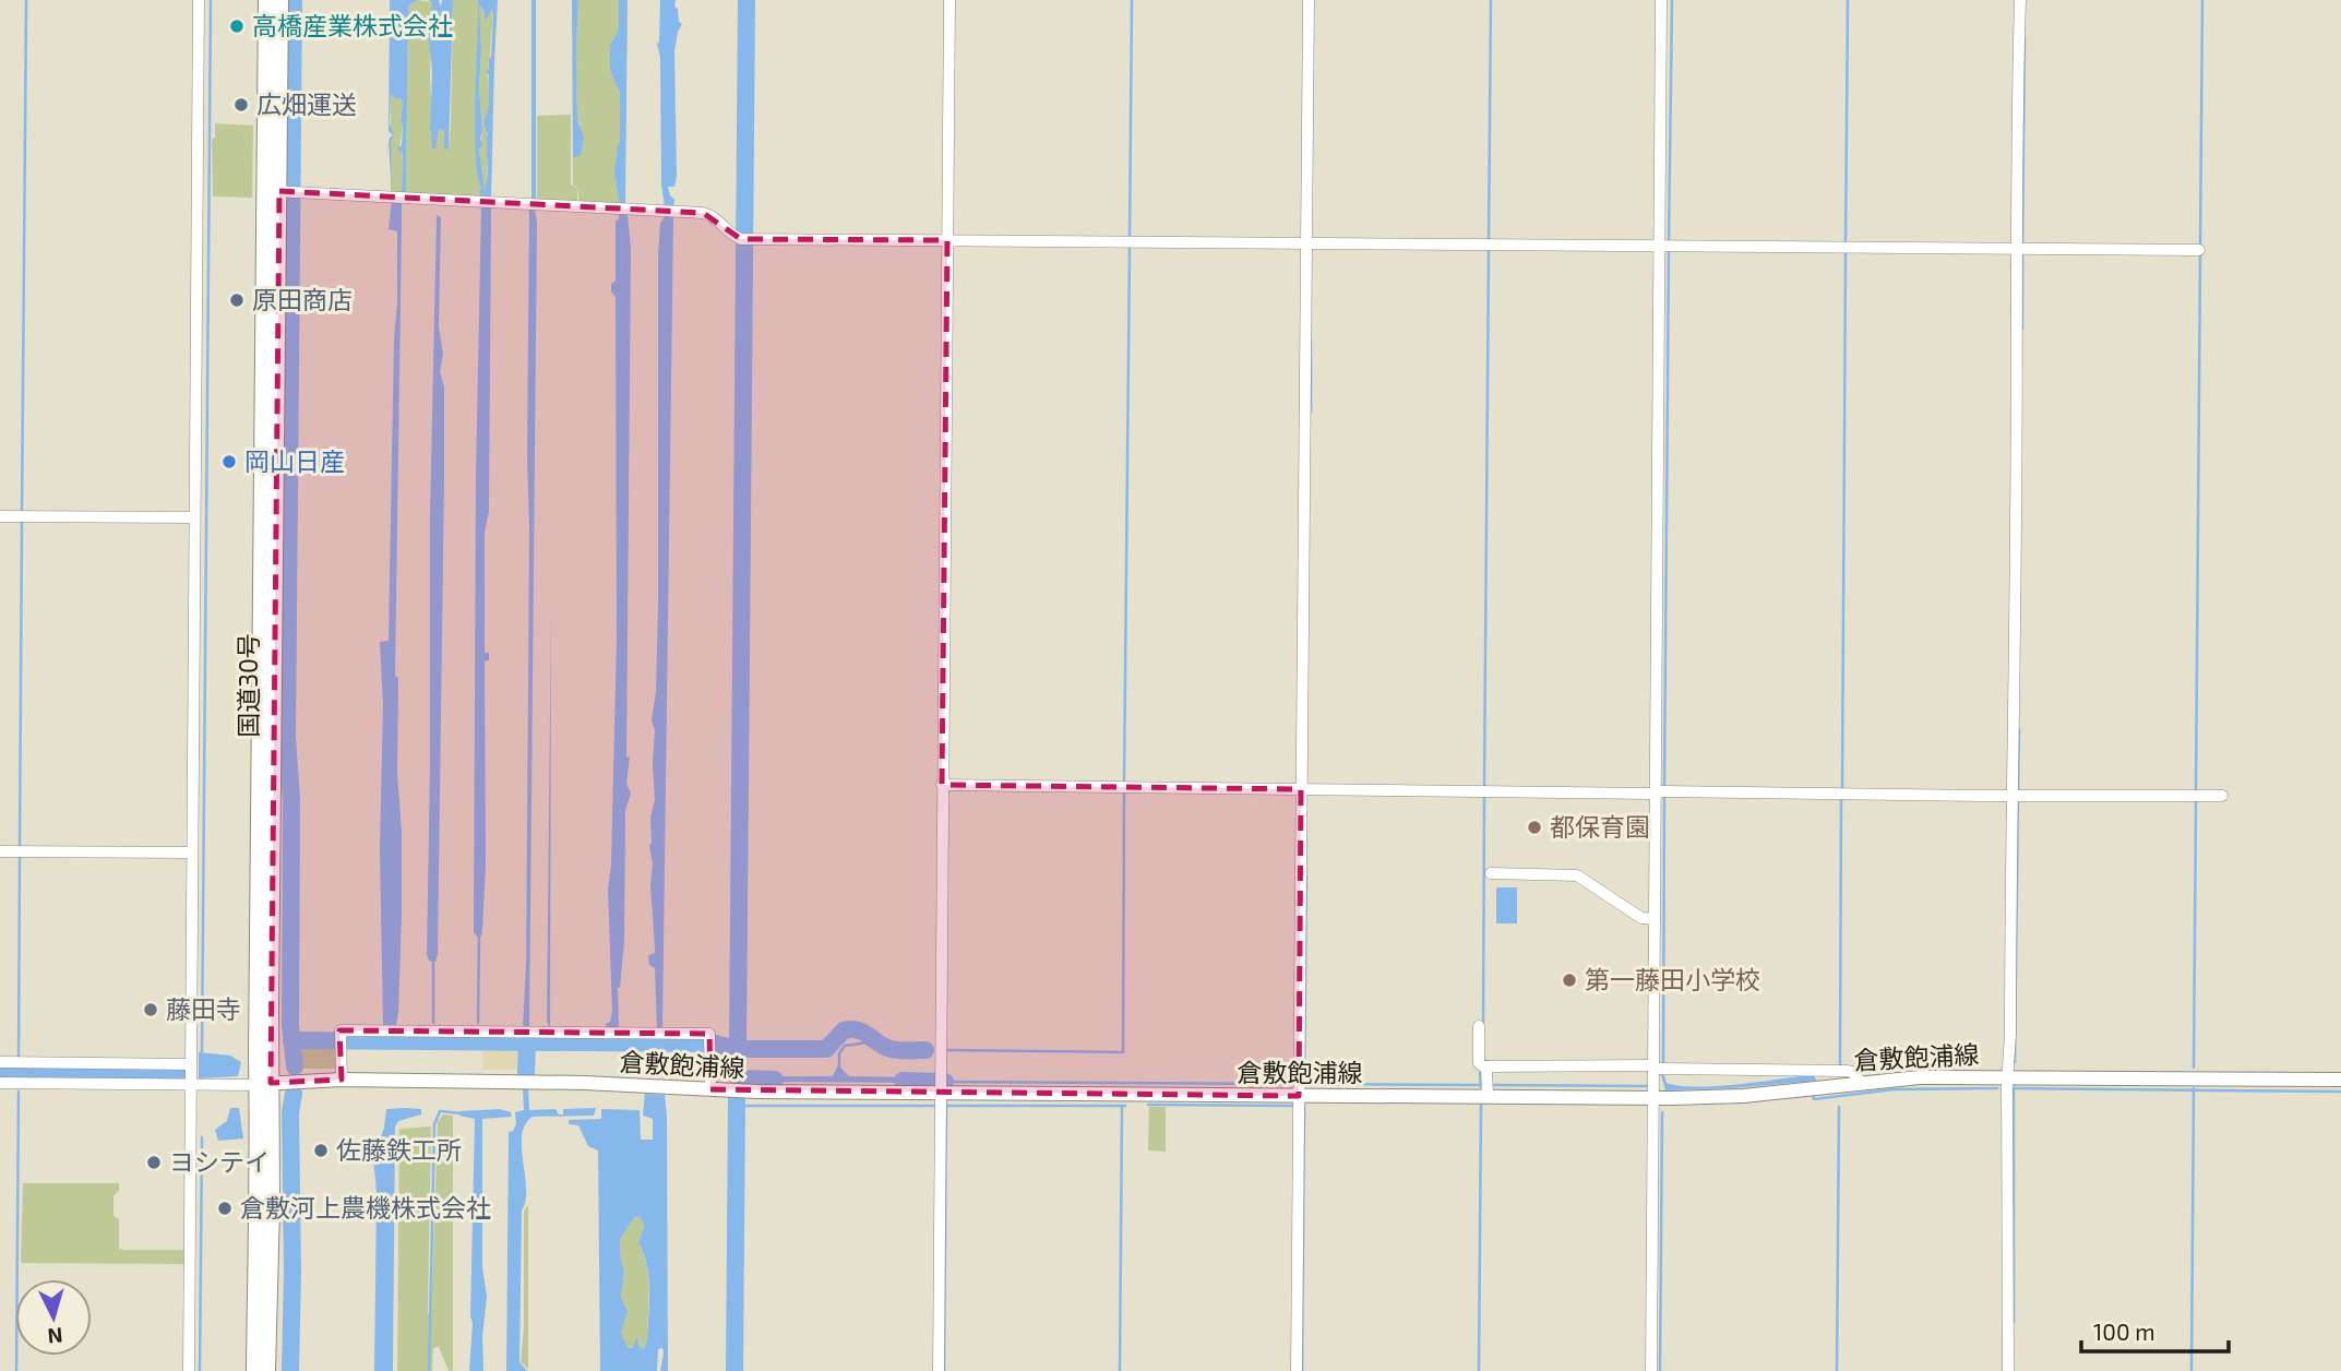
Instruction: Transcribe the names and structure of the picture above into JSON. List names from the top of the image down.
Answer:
{
  "streets": {
    "highway": ["国道30号"],
    "main road": ["倉敷飽浦線"]
  },
  "crossings": [
    ["国道30号", "倉敷飽浦線"]
  ],
  "places": [
    "高橋産業株式会社",
    "広畑運送",
    "原田商店",
    "岡山日産",
    "都保育園",
    "第一藤田小学校",
    "藤田寺",
    "佐藤鉄工所",
    "ヨシテイ",
    "倉敷河上農機株式会社"
  ],
  "scale_bar": "100 m",
  "north": "bottom"
}
